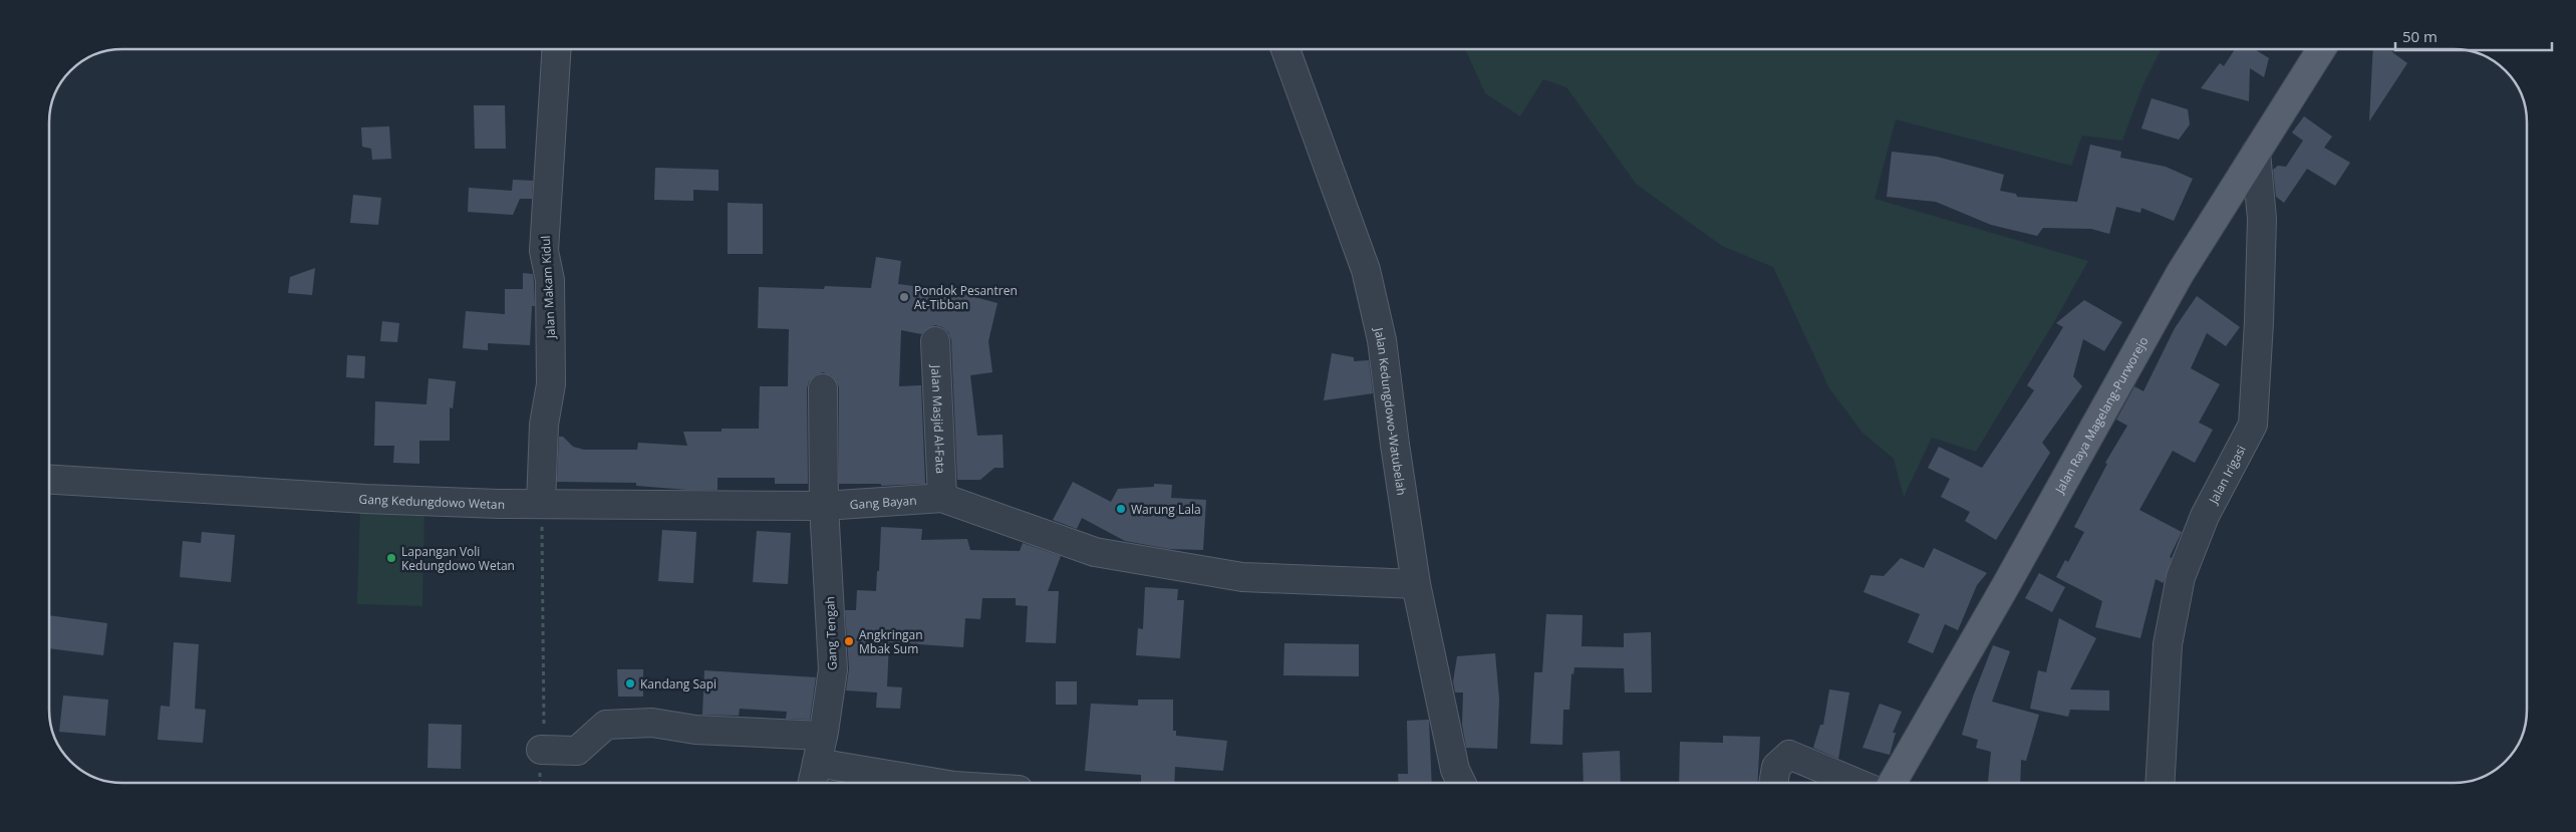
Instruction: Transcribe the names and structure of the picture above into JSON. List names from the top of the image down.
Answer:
{
  "streets": {
    "main road": ["Jalan Raya Magelang-Purworejo"],
    "street": [
      "Jalan Makam Kidul",
      "Jalan Kedungdowo-Watubelah",
      "Jalan Masjid Al-Fata",
      "Jalan Irigasi",
      "Gang Kedungdowo Wetan",
      "Gang Bayan",
      "Gang Tengah"
    ]
  },
  "crossings": [
    ["Jalan Makam Kidul", "Gang Kedungdowo Wetan"],
    ["Jalan Raya Magelang-Purworejo", "Jalan Irigasi"],
    ["Jalan Masjid Al-Fata", "Gang Bayan"],
    ["Gang Kedungdowo Wetan", "Gang Bayan"],
    ["Gang Kedungdowo Wetan", "Gang Tengah"],
    ["Gang Bayan", "Gang Tengah"]
  ],
  "places": [
    "Pondok Pesantren At-Tibban",
    "Warung Lala",
    "Lapangan Voli Kedungdowo Wetan",
    "Angkringan Mbak Sum",
    "Kandang Sapi"
  ],
  "scale_bar": "50 m"
}
